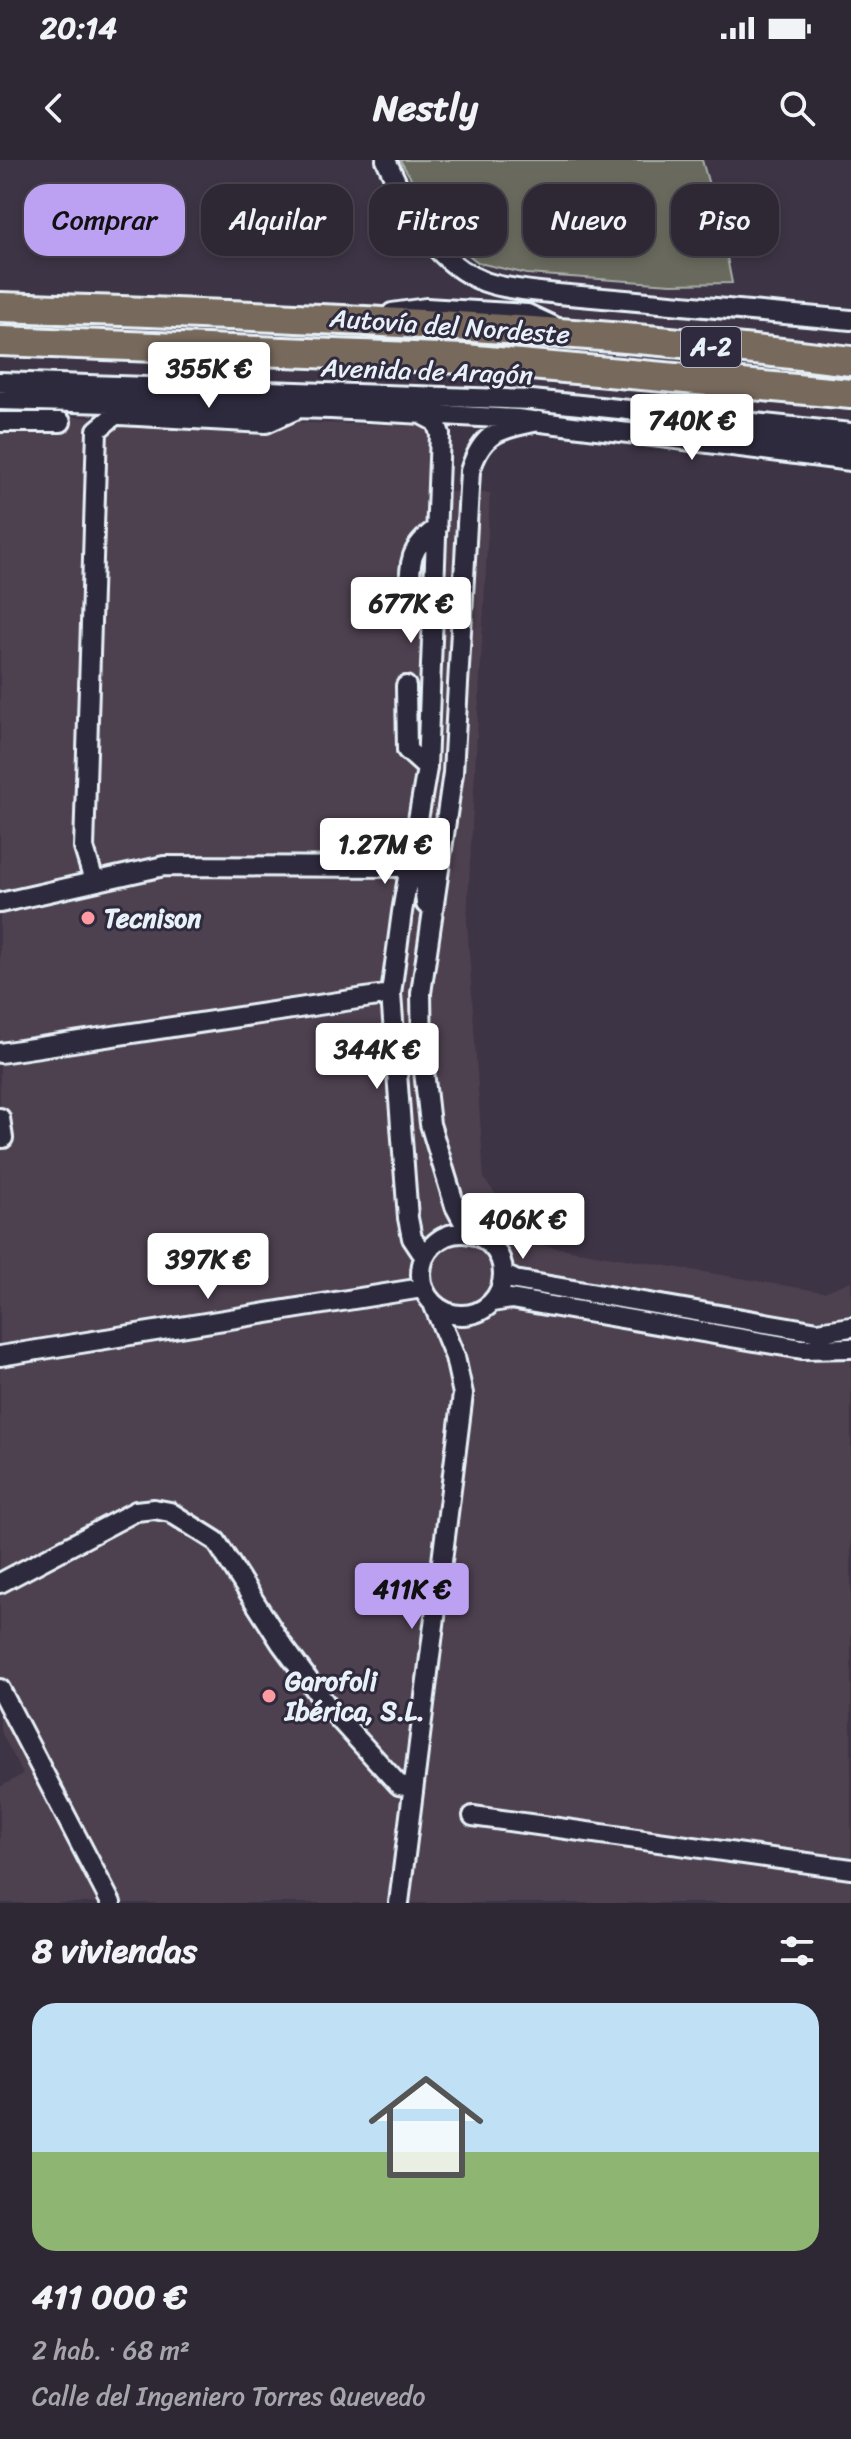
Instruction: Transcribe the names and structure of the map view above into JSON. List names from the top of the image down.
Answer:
{
  "streets": {
    "highway": ["Autovía del Nordeste", "A-2"],
    "street": ["Avenida de Aragón"]
  },
  "places": ["Tecnison", "Garofoli Ibérica, S.L."],
  "page": {
    "status": "20:14",
    "header": "Nestly",
    "chip": [
      "Comprar",
      "Alquilar",
      "Filtros",
      "Nuevo",
      "Piso"
    ],
    "price": [
      "355K €",
      "740K €",
      "677K €",
      "1.27M €",
      "344K €",
      "406K €",
      "397K €",
      "411K €"
    ],
    "heading": "8 viviendas",
    "list": [
      {
        "name": "411 000 €",
        "note": "2 hab. · 68 m² · Calle del Ingeniero Torres Quevedo"
      }
    ]
  }
}
